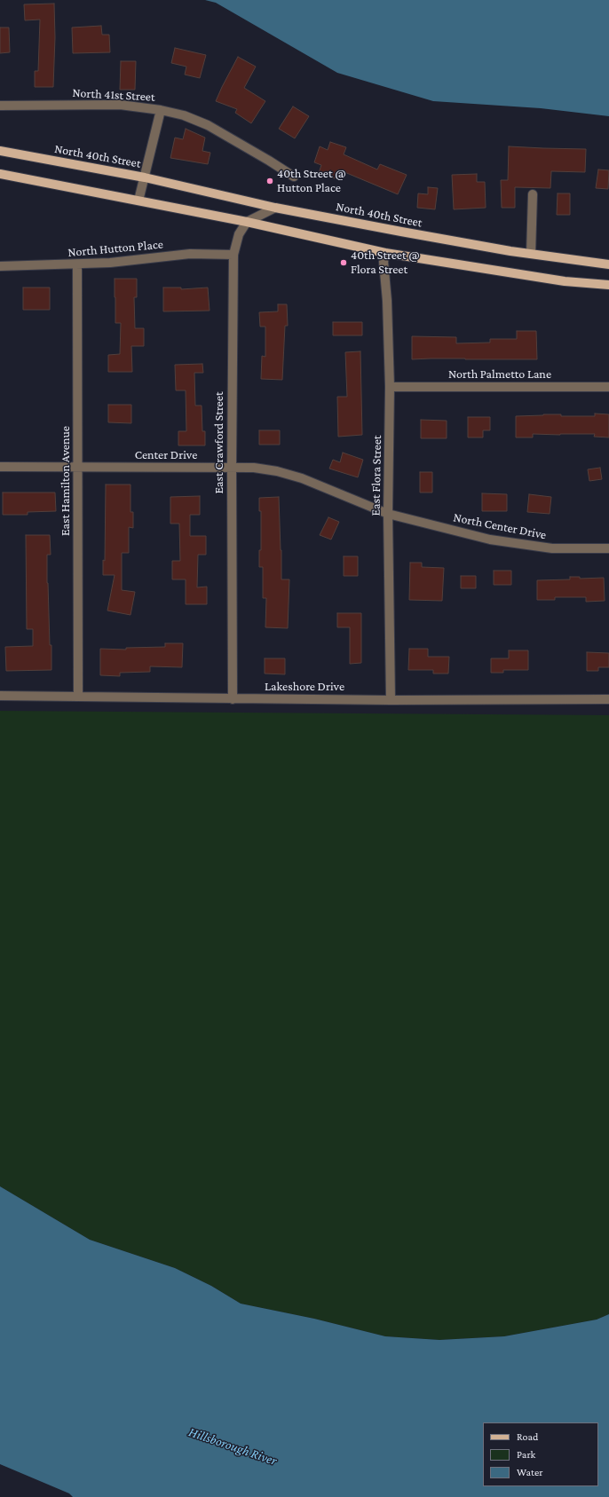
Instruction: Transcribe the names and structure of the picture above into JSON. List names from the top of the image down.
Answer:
{
  "streets": {
    "main road": ["North 40th Street"],
    "street": [
      "North 41st Street",
      "North Hutton Place",
      "North Palmetto Lane",
      "East Crawford Street",
      "Center Drive",
      "East Flora Street",
      "East Hamilton Avenue",
      "North Center Drive",
      "Lakeshore Drive"
    ]
  },
  "crossings": [
    ["North Hutton Place", "East Crawford Street"],
    ["North Hutton Place", "East Hamilton Avenue"],
    ["North Palmetto Lane", "East Flora Street"],
    ["East Crawford Street", "Center Drive"],
    ["East Crawford Street", "Lakeshore Drive"],
    ["Center Drive", "East Flora Street"],
    ["Center Drive", "East Hamilton Avenue"],
    ["Center Drive", "North Center Drive"],
    ["East Flora Street", "North Center Drive"],
    ["East Flora Street", "Lakeshore Drive"],
    ["East Hamilton Avenue", "Lakeshore Drive"]
  ],
  "water": ["Hillsborough River"],
  "places": ["40th Street @ Hutton Place", "40th Street @ Flora Street"],
  "legend": ["Road", "Park", "Water"]
}
